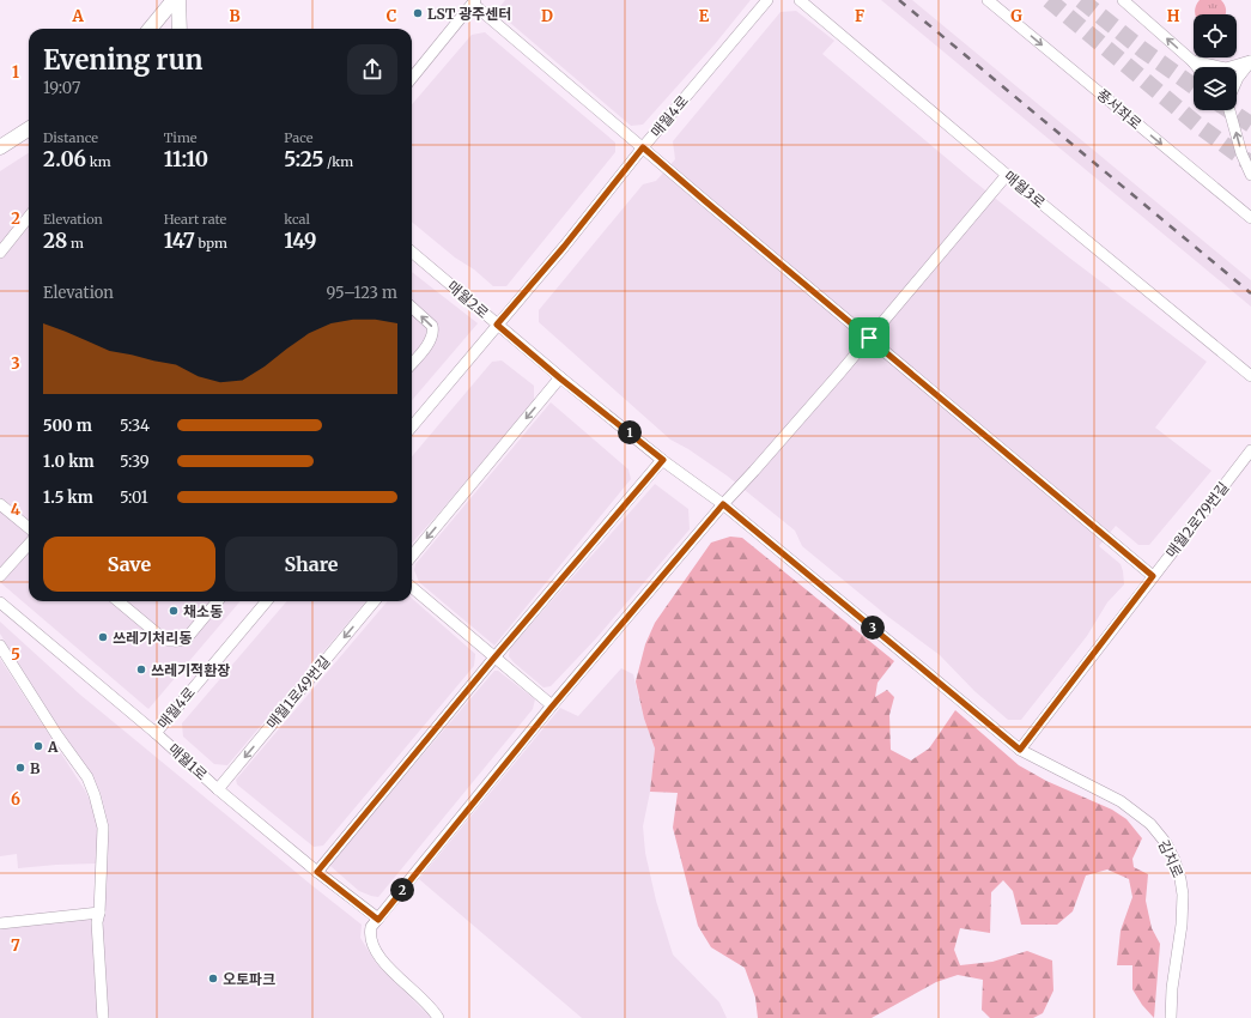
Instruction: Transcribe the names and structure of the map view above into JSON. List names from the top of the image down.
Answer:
{
  "streets": {
    "street": [
      "풍서좌로",
      "매월4로",
      "매월3로",
      "매월2로",
      "매월2로79번길",
      "매월1로49번길",
      "매월1로",
      "김치로"
    ]
  },
  "crossings": [
    ["매월4로", "매월2로"],
    ["매월4로", "매월1로"],
    ["매월2로", "매월2로79번길"],
    ["매월2로", "김치로"],
    ["매월2로79번길", "김치로"],
    ["매월1로49번길", "매월1로"]
  ],
  "one_way": ["풍서좌로", "매월1로49번길"],
  "places": [
    "LST 광주센터",
    "채소동",
    "쓰레기처리동",
    "쓰레기적환장",
    "A",
    "B",
    "오토파크"
  ],
  "page": {
    "heading": ["Evening run", "19:07"],
    "stats": [
      ["Distance", "2.06 km"],
      ["Time", "11:10"],
      ["Pace", "5:25 /km"],
      ["Elevation", "28 m"],
      ["Heart rate", "147 bpm"],
      ["kcal", "149"]
    ],
    "chart": ["Elevation", "95–123 m"],
    "list": [
      {
        "name": "500 m",
        "note": "5:34"
      },
      {
        "name": "1.0 km",
        "note": "5:39"
      },
      {
        "name": "1.5 km",
        "note": "5:01"
      }
    ],
    "pins": ["1", "3", "2"],
    "buttons": ["Save", "Share"]
  },
  "grid": {
    "columns": [
      "A",
      "B",
      "C",
      "D",
      "E",
      "F",
      "G",
      "H"
    ],
    "rows": [
      "1",
      "2",
      "3",
      "4",
      "5",
      "6",
      "7"
    ]
  }
}
